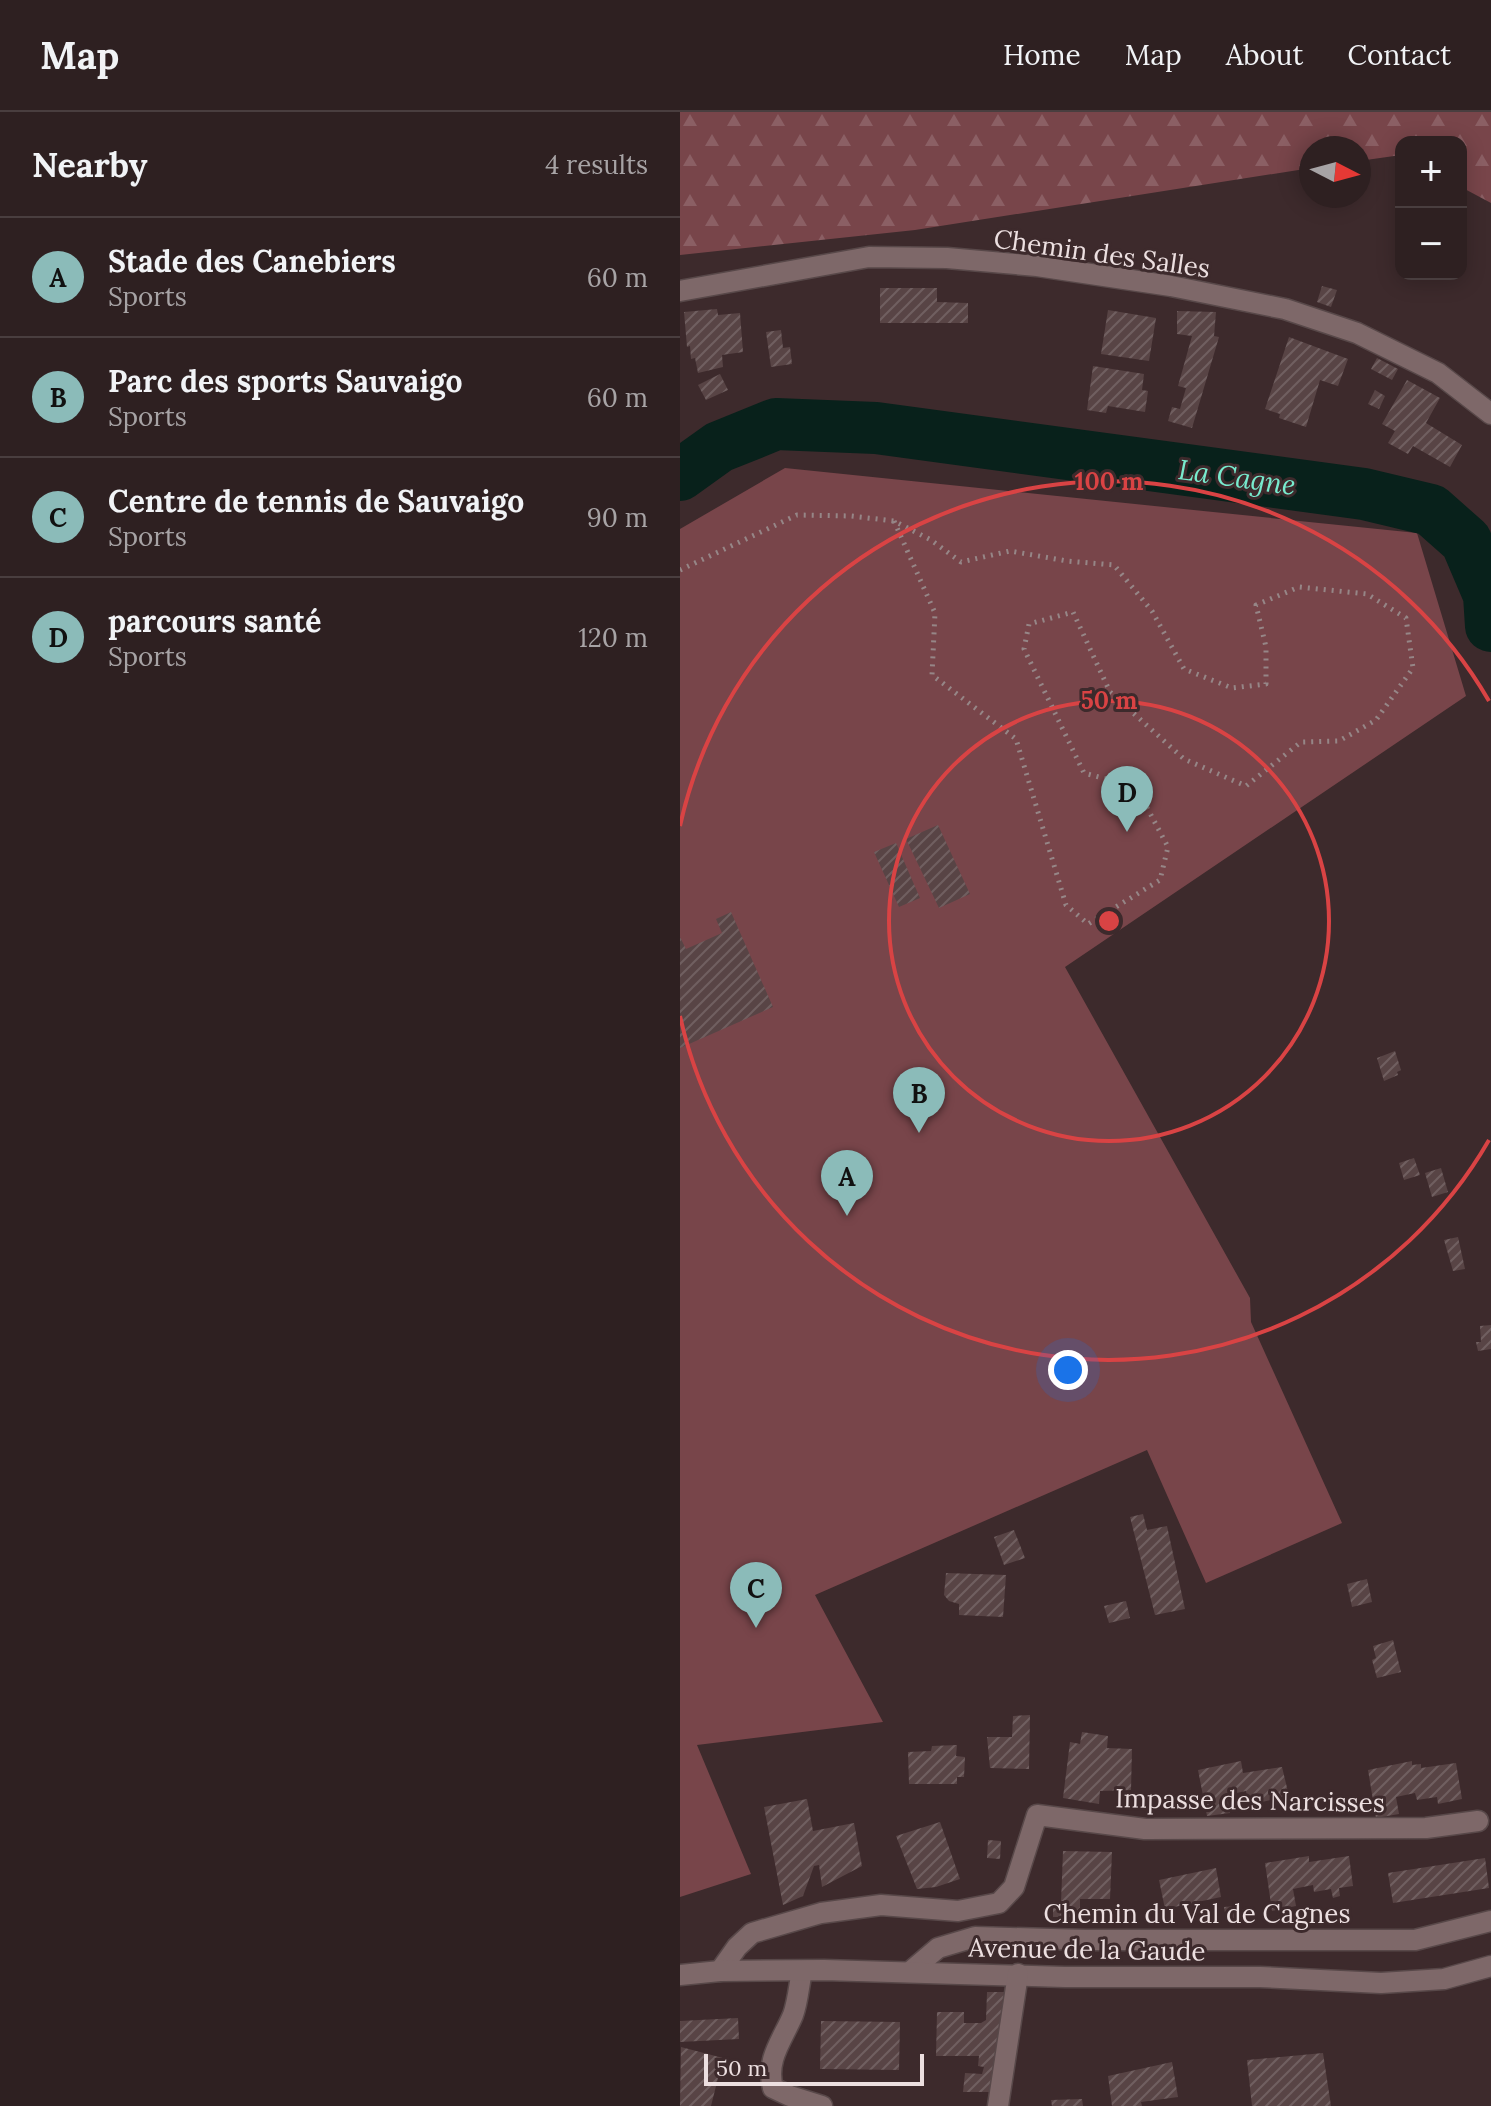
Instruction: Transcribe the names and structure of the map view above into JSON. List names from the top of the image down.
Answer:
{
  "streets": {
    "street": [
      "Chemin des Salles",
      "Impasse des Narcisses",
      "Chemin du Val de Cagnes",
      "Avenue de la Gaude"
    ]
  },
  "crossings": [
    ["Impasse des Narcisses", "Avenue de la Gaude"],
    ["Chemin du Val de Cagnes", "Avenue de la Gaude"]
  ],
  "water": ["La Cagne"],
  "scale_bar": "50 m",
  "north": "right",
  "page": {
    "header": "Map",
    "nav": [
      "Home",
      "Map",
      "About",
      "Contact"
    ],
    "heading": ["Nearby", "4 results"],
    "map_buttons": ["+", "−"],
    "list": [
      {
        "mark": "A",
        "name": "Stade des Canebiers",
        "note": "Sports",
        "value": "60 m"
      },
      {
        "mark": "B",
        "name": "Parc des sports Sauvaigo",
        "note": "Sports",
        "value": "60 m"
      },
      {
        "mark": "C",
        "name": "Centre de tennis de Sauvaigo",
        "note": "Sports",
        "value": "90 m"
      },
      {
        "mark": "D",
        "name": "parcours santé",
        "note": "Sports",
        "value": "120 m"
      }
    ],
    "pins": [
      "D",
      "B",
      "A",
      "C"
    ],
    "scale": "50 m"
  },
  "rings": ["100 m", "50 m"]
}
